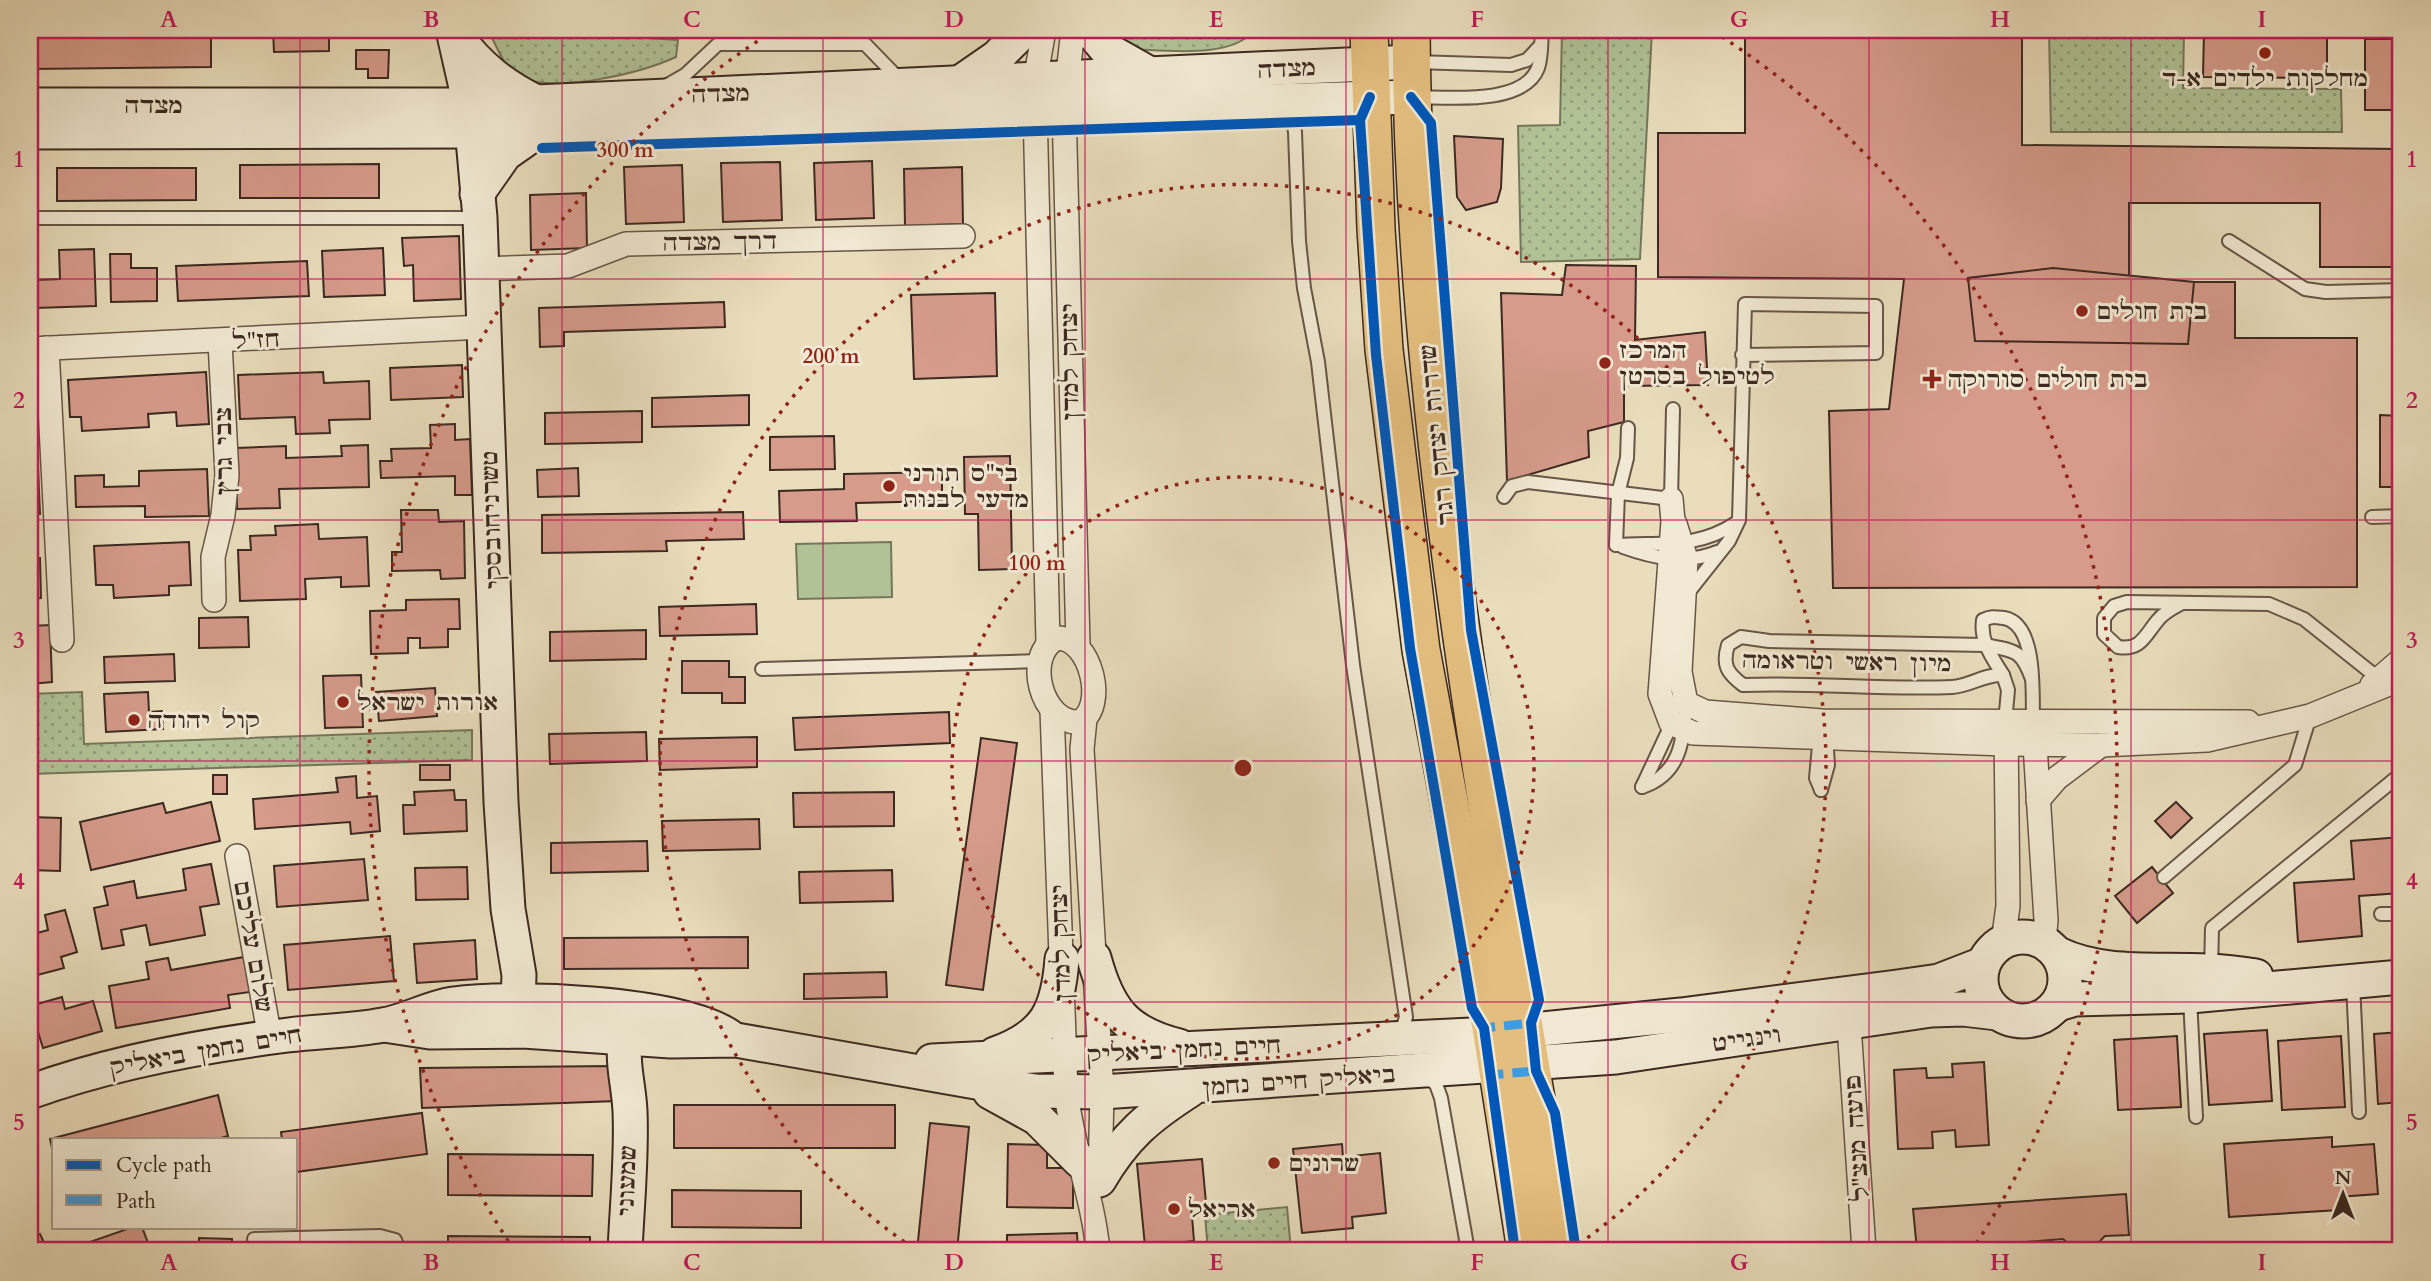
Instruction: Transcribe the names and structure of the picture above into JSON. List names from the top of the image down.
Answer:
{
  "streets": {
    "main road": ["שדרות יצחק רגר"],
    "street": [
      "מצדה",
      "דרך מצדה",
      "חז\"ל",
      "יצחק למדן",
      "צבי גרץ",
      "טשרניחובסקי",
      "שלום עליכם",
      "וינגייט",
      "חיים נחמן ביאליק",
      "ביאליק חיים נחמן",
      "פועה מנצ\"ל",
      "שמעוני"
    ],
    "lane": ["מיון ראשי וטראומה"]
  },
  "crossings": [
    ["מצדה", "יצחק למדן"],
    ["מצדה", "שדרות יצחק רגר"],
    ["מצדה", "טשרניחובסקי"],
    ["דרך מצדה", "טשרניחובסקי"],
    ["חז\"ל", "צבי גרץ"],
    ["חז\"ל", "טשרניחובסקי"],
    ["יצחק למדן", "חיים נחמן ביאליק"],
    ["יצחק למדן", "ביאליק חיים נחמן"],
    ["שדרות יצחק רגר", "וינגייט"],
    ["שדרות יצחק רגר", "חיים נחמן ביאליק"],
    ["שדרות יצחק רגר", "ביאליק חיים נחמן"],
    ["טשרניחובסקי", "חיים נחמן ביאליק"],
    ["שלום עליכם", "חיים נחמן ביאליק"],
    ["וינגייט", "חיים נחמן ביאליק"],
    ["וינגייט", "ביאליק חיים נחמן"],
    ["וינגייט", "פועה מנצ\"ל"],
    ["חיים נחמן ביאליק", "ביאליק חיים נחמן"],
    ["חיים נחמן ביאליק", "שמעוני"]
  ],
  "places": {
    "other": [
      "מחלקות ילדים א-ד",
      "בית חולים",
      "המרכז לטיפול בסרטן",
      "בי\"ס תורני מדעי לבנות",
      "אורות ישראל",
      "קול יהודה",
      "שרונים",
      "אריאל"
    ],
    "health": ["בית חולים סורוקה"]
  },
  "legend": ["Cycle path", "Path"],
  "north": "top",
  "grid": {
    "columns": [
      "A",
      "B",
      "C",
      "D",
      "E",
      "F",
      "G",
      "H",
      "I"
    ],
    "rows": [
      "1",
      "2",
      "3",
      "4",
      "5"
    ]
  },
  "rings": ["300 m", "200 m", "100 m"]
}
